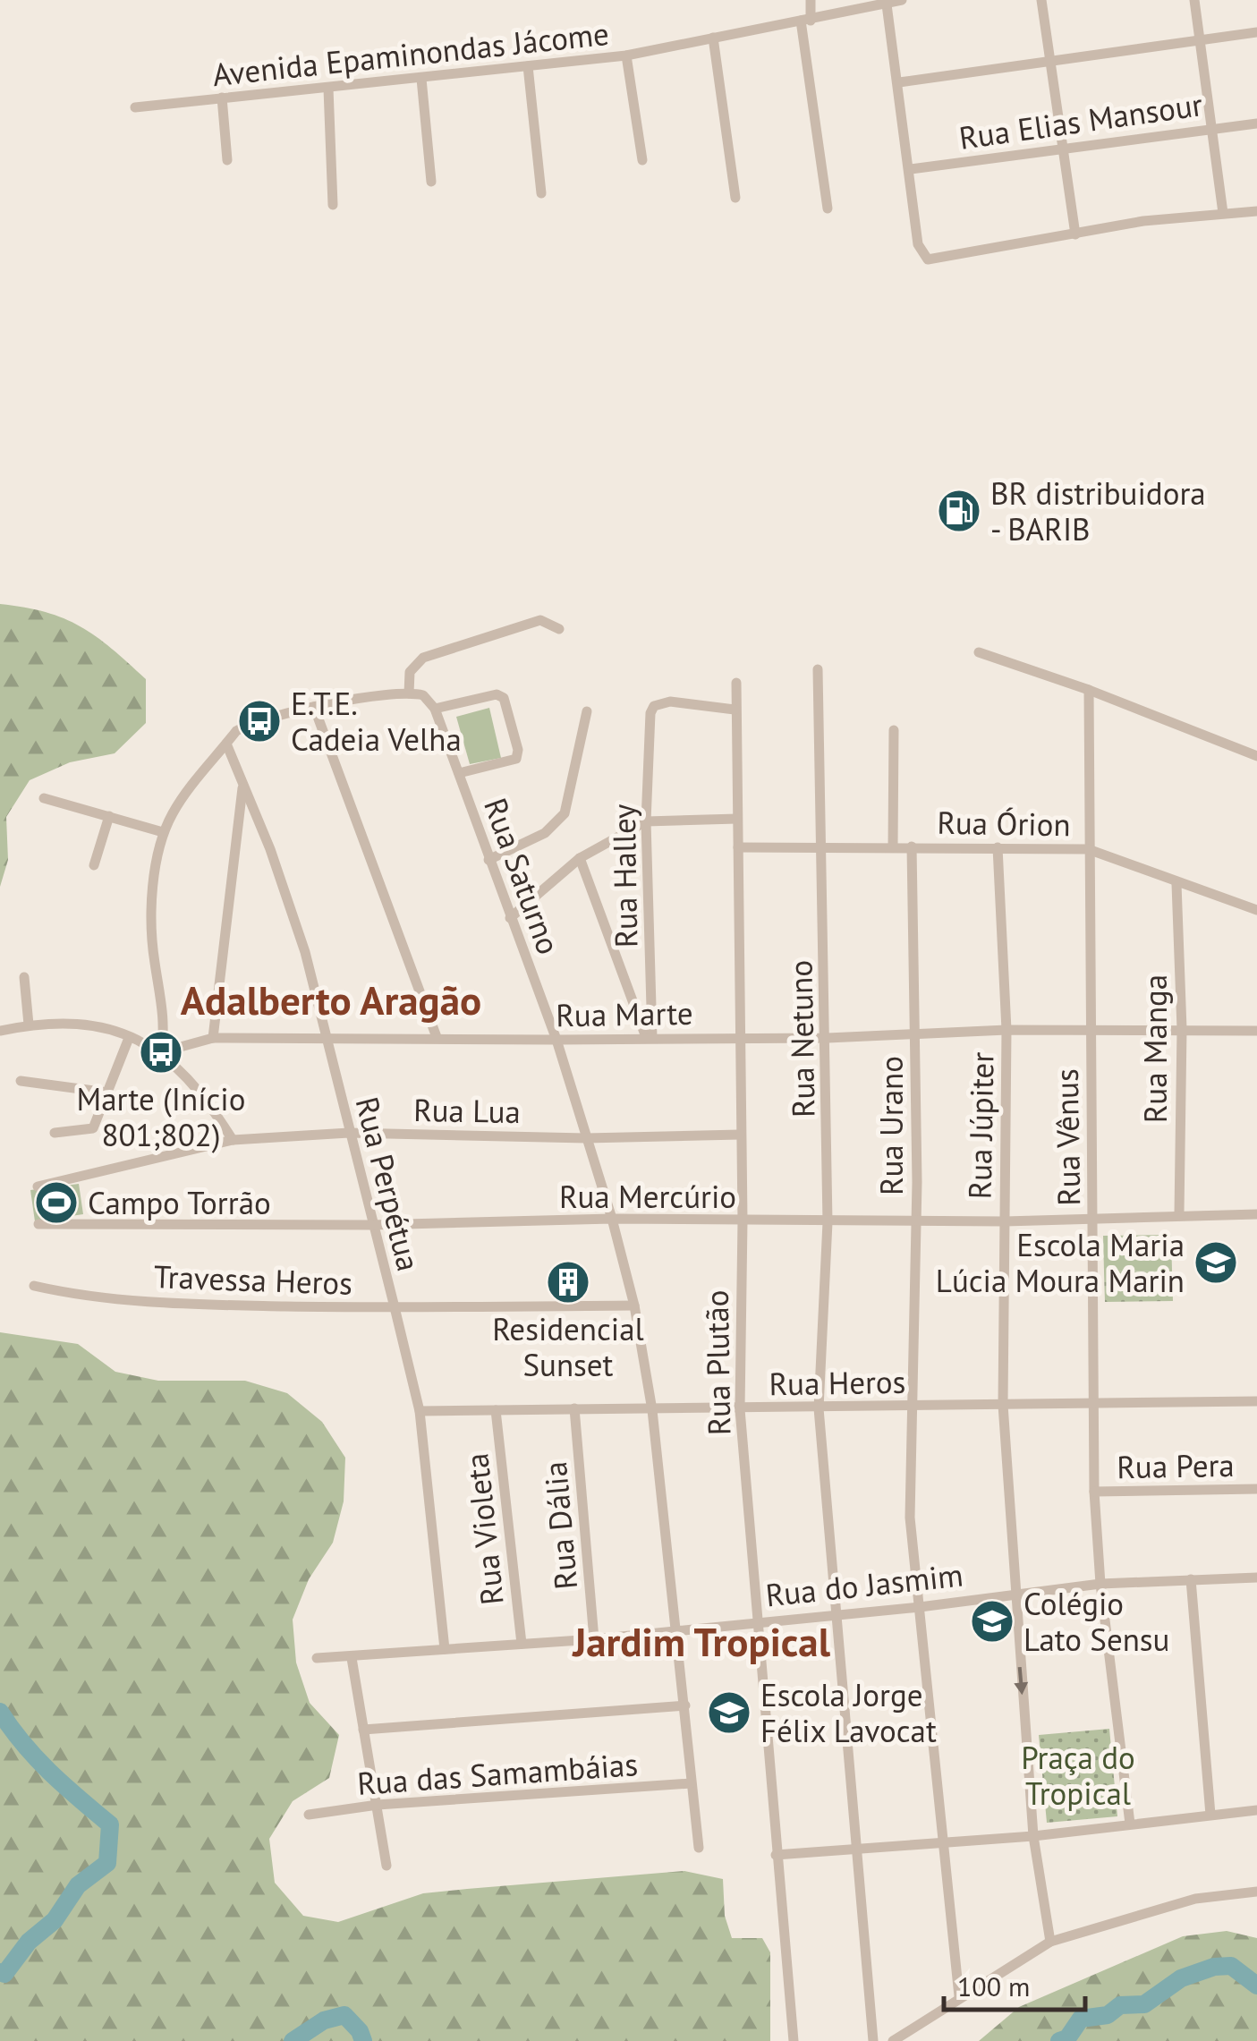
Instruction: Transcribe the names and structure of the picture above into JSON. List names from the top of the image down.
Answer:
{
  "streets": {
    "street": [
      "Avenida Epaminondas Jácome",
      "Rua Elias Mansour",
      "Rua Órion",
      "Rua Saturno",
      "Rua Halley",
      "Rua Marte",
      "Rua Netuno",
      "Rua Manga",
      "Rua Lua",
      "Rua Urano",
      "Rua Júpiter",
      "Rua Vênus",
      "Rua Perpétua",
      "Rua Mercúrio",
      "Travessa Heros",
      "Rua Plutão",
      "Rua Heros",
      "Rua Pera",
      "Rua Dália",
      "Rua Violeta",
      "Rua do Jasmim",
      "Rua das Samambáias"
    ]
  },
  "crossings": [
    ["Rua Órion", "Rua Netuno"],
    ["Rua Órion", "Rua Manga"],
    ["Rua Órion", "Rua Urano"],
    ["Rua Órion", "Rua Júpiter"],
    ["Rua Órion", "Rua Vênus"],
    ["Rua Órion", "Rua Plutão"],
    ["Rua Saturno", "Rua Marte"],
    ["Rua Saturno", "Rua Lua"],
    ["Rua Saturno", "Rua Mercúrio"],
    ["Rua Saturno", "Travessa Heros"],
    ["Rua Saturno", "Rua Heros"],
    ["Rua Saturno", "Rua do Jasmim"],
    ["Rua Saturno", "Rua das Samambáias"],
    ["Rua Halley", "Rua Marte"],
    ["Rua Halley", "Rua Plutão"],
    ["Rua Marte", "Rua Netuno"],
    ["Rua Marte", "Rua Manga"],
    ["Rua Marte", "Rua Urano"],
    ["Rua Marte", "Rua Júpiter"],
    ["Rua Marte", "Rua Vênus"],
    ["Rua Marte", "Rua Perpétua"],
    ["Rua Marte", "Rua Plutão"],
    ["Rua Netuno", "Rua Mercúrio"],
    ["Rua Netuno", "Rua Heros"],
    ["Rua Netuno", "Rua do Jasmim"],
    ["Rua Manga", "Rua Mercúrio"],
    ["Rua Lua", "Rua Perpétua"],
    ["Rua Lua", "Rua Plutão"],
    ["Rua Urano", "Rua Mercúrio"],
    ["Rua Urano", "Rua Heros"],
    ["Rua Urano", "Rua do Jasmim"],
    ["Rua Júpiter", "Rua Mercúrio"],
    ["Rua Júpiter", "Rua Heros"],
    ["Rua Júpiter", "Rua do Jasmim"],
    ["Rua Vênus", "Rua Mercúrio"],
    ["Rua Vênus", "Rua Heros"],
    ["Rua Vênus", "Rua Pera"],
    ["Rua Vênus", "Rua do Jasmim"],
    ["Rua Perpétua", "Rua Mercúrio"],
    ["Rua Perpétua", "Travessa Heros"],
    ["Rua Perpétua", "Rua Heros"],
    ["Rua Perpétua", "Rua do Jasmim"],
    ["Rua Mercúrio", "Rua Plutão"],
    ["Rua Plutão", "Rua Heros"],
    ["Rua Plutão", "Rua do Jasmim"],
    ["Rua Heros", "Rua Dália"],
    ["Rua Heros", "Rua Violeta"],
    ["Rua Dália", "Rua do Jasmim"],
    ["Rua Violeta", "Rua do Jasmim"]
  ],
  "districts": ["Adalberto Aragão", "Jardim Tropical"],
  "parks": ["Praça do Tropical"],
  "places": {
    "fuel station": ["BR distribuidora - BARIB"],
    "bus stop": ["E.T.E. Cadeia Velha", "Marte (Início 801;802)"],
    "sports": ["Campo Torrão"],
    "school or university": ["Escola Maria Lúcia Moura Marin", "Colégio Lato Sensu", "Escola Jorge Félix Lavocat"],
    "building": ["Residencial Sunset"]
  },
  "scale_bar": "100 m"
}
